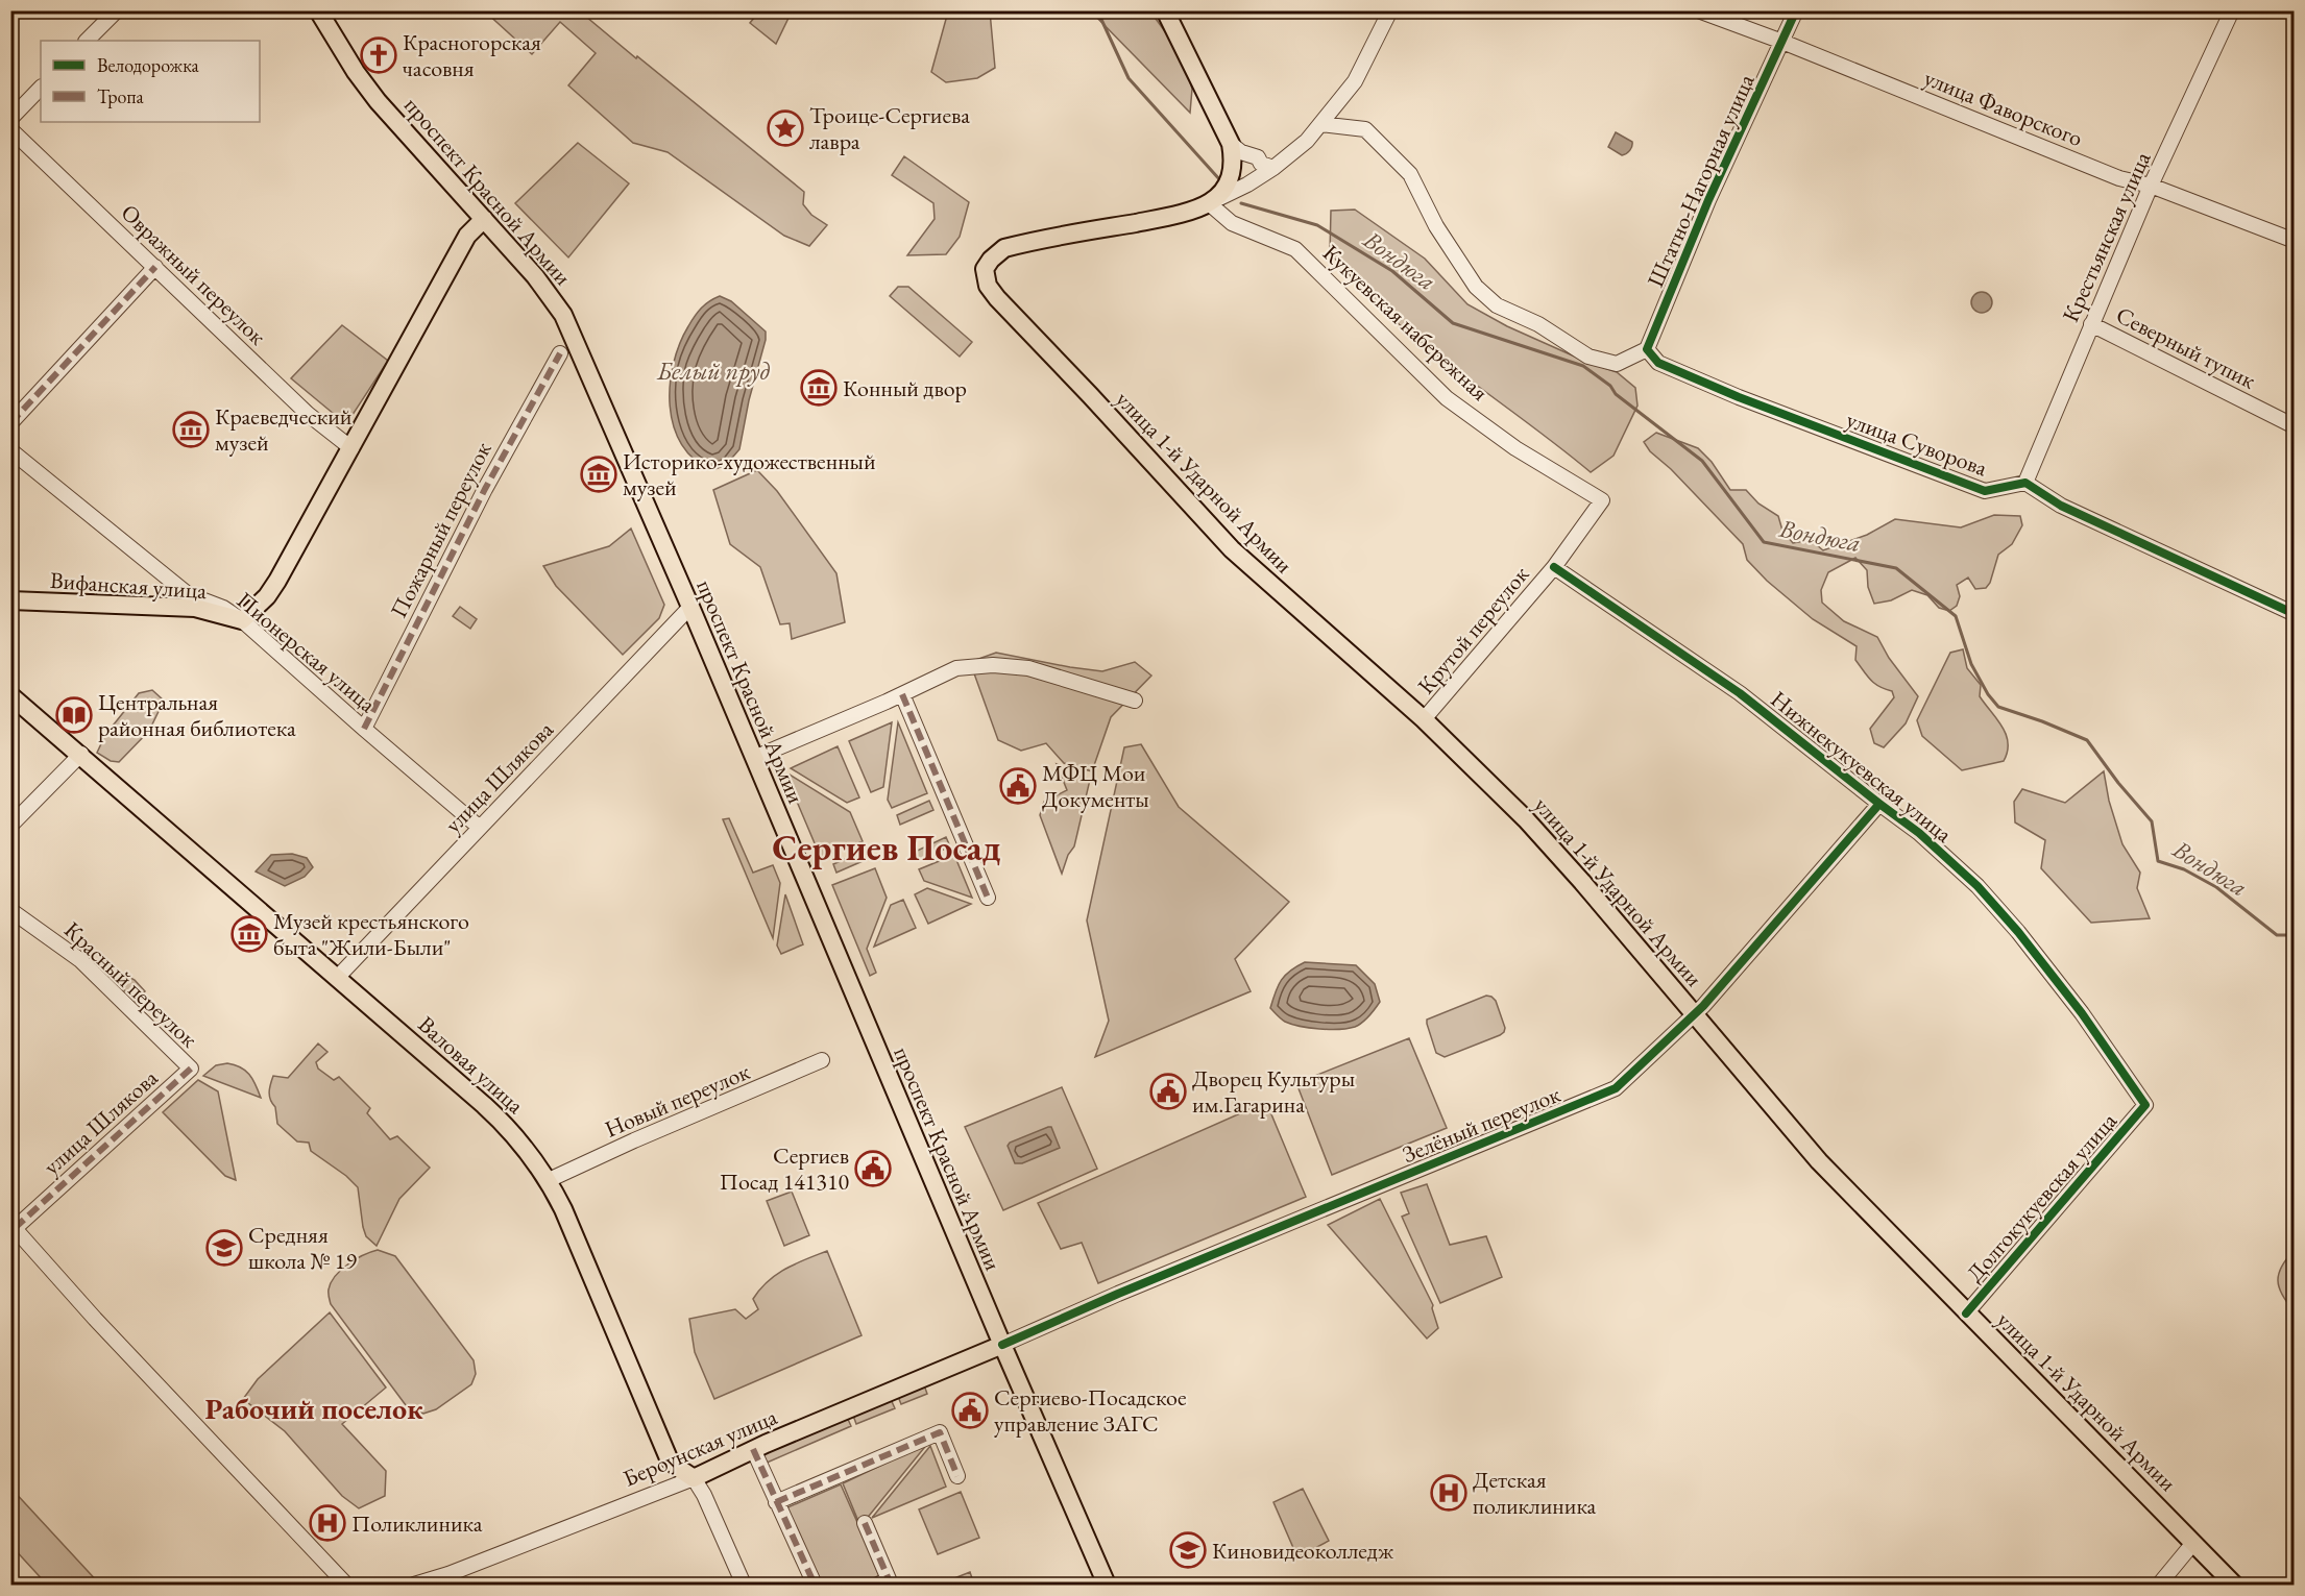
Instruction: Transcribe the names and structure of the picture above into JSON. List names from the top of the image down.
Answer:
{
  "streets": {
    "main road": [
      "проспект Красной Армии",
      "улица 1-й Ударной Армии",
      "Вифанская улица",
      "Валовая улица",
      "Бероунская улица"
    ],
    "street": [
      "улица Фаворского",
      "Штатно-Нагорная улица",
      "Крестьянская улица",
      "Овражный переулок",
      "Кукуевская набережная",
      "Северный тупик",
      "улица Суворова",
      "Пожарный переулок",
      "Крутой переулок",
      "Пионерская улица",
      "Нижнекукуевская улица",
      "улица Шлякова",
      "Красный переулок",
      "Новый переулок",
      "Зелёный переулок",
      "Долгокукуевская улица"
    ]
  },
  "crossings": [
    ["улица Фаворского", "Штатно-Нагорная улица"],
    ["улица Фаворского", "Крестьянская улица"],
    ["Штатно-Нагорная улица", "улица Суворова"],
    ["проспект Красной Армии", "улица Шлякова"],
    ["проспект Красной Армии", "Зелёный переулок"],
    ["проспект Красной Армии", "Бероунская улица"],
    ["Крестьянская улица", "Северный тупик"],
    ["Крестьянская улица", "улица Суворова"],
    ["Кукуевская набережная", "улица 1-й Ударной Армии"],
    ["Кукуевская набережная", "Крутой переулок"],
    ["улица 1-й Ударной Армии", "Крутой переулок"],
    ["улица 1-й Ударной Армии", "Зелёный переулок"],
    ["улица 1-й Ударной Армии", "Долгокукуевская улица"],
    ["Пожарный переулок", "Пионерская улица"],
    ["Вифанская улица", "Пионерская улица"],
    ["Крутой переулок", "Нижнекукуевская улица"],
    ["Пионерская улица", "улица Шлякова"],
    ["Нижнекукуевская улица", "Зелёный переулок"],
    ["Нижнекукуевская улица", "Долгокукуевская улица"],
    ["улица Шлякова", "Красный переулок"],
    ["улица Шлякова", "Валовая улица"],
    ["Валовая улица", "Новый переулок"],
    ["Валовая улица", "Бероунская улица"],
    ["Зелёный переулок", "Бероунская улица"]
  ],
  "districts": ["Сергиев Посад", "Рабочий поселок"],
  "water": ["Вондюга", "Белый пруд"],
  "places": {
    "church": ["Красногорская часовня"],
    "place": ["Троице-Сергиева лавра"],
    "museum": [
      "Конный двор",
      "Краеведческий музей",
      "Историко-художественный музей",
      "Музей крестьянского быта \"Жили-Были\""
    ],
    "library": ["Центральная районная библиотека"],
    "public building": [
      "МФЦ Мои Документы",
      "Дворец Культуры им.Гагарина",
      "Сергиев Посад 141310",
      "Сергиево-Посадское управление ЗАГС"
    ],
    "school or university": ["Средняя школа № 19", "Киновидеоколледж"],
    "hospital": ["Детская поликлиника", "Поликлиника"]
  },
  "legend": ["Велодорожка", "Тропа"]
}
